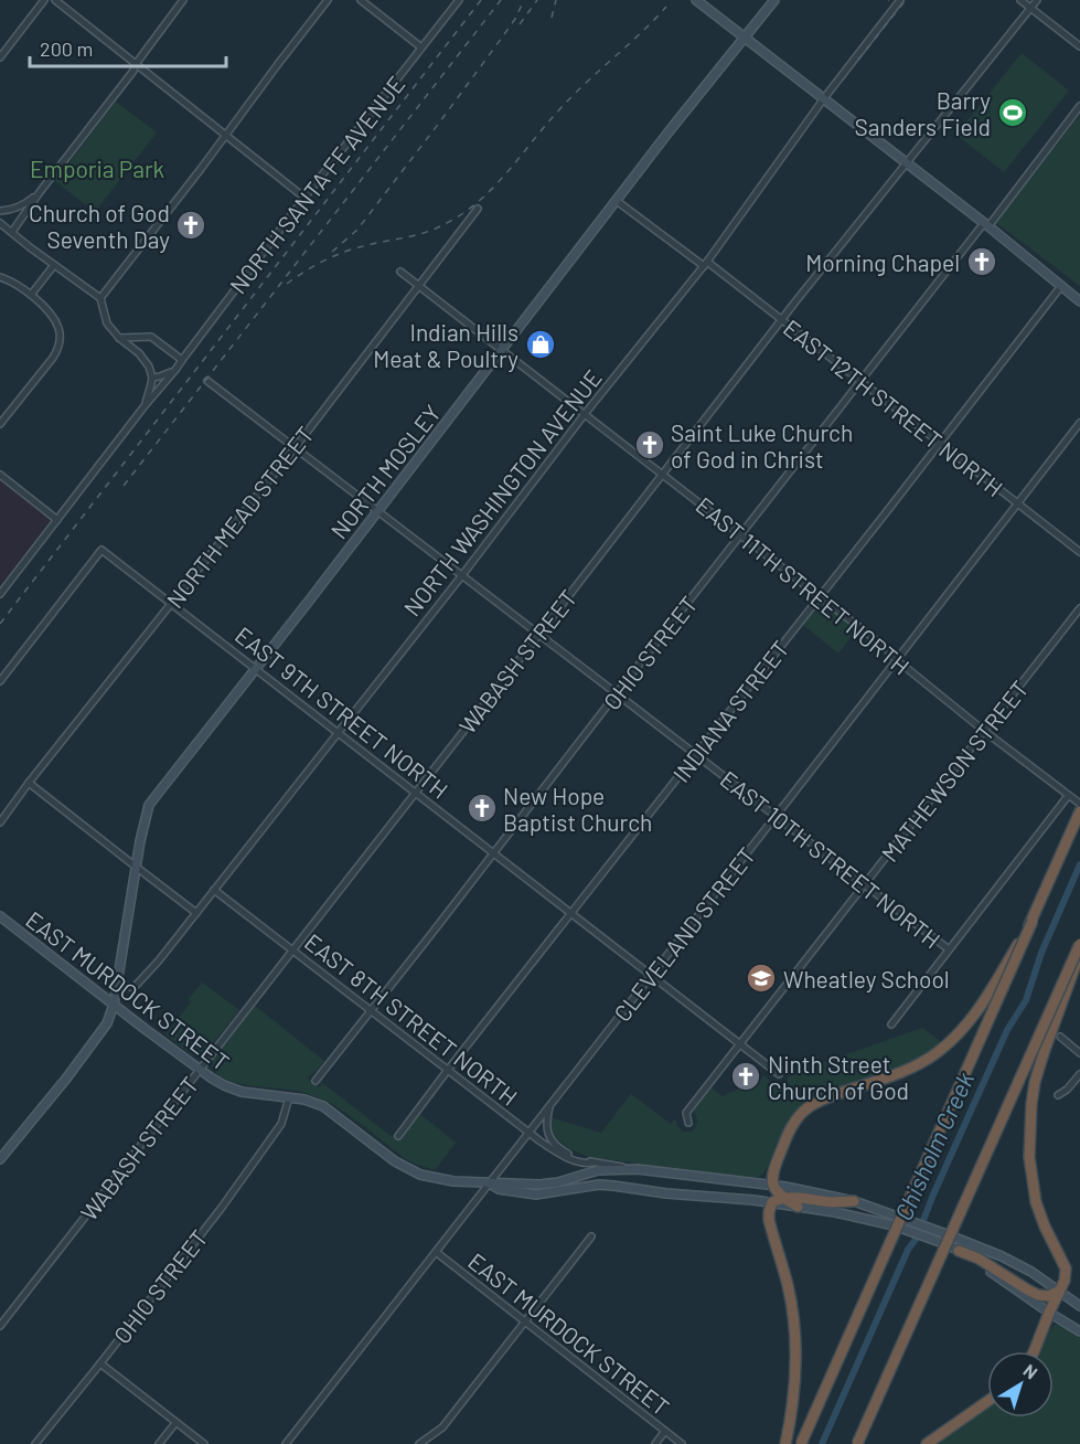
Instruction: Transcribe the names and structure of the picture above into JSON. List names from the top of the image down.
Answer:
{
  "streets": {
    "street": [
      "NORTH SANTA FE AVENUE",
      "EAST 12TH STREET NORTH",
      "NORTH MOSLEY",
      "NORTH WASHINGTON AVENUE",
      "NORTH MEAD STREET",
      "EAST 11TH STREET NORTH",
      "OHIO STREET",
      "WABASH STREET",
      "INDIANA STREET",
      "EAST 9TH STREET NORTH",
      "MATHEWSON STREET",
      "EAST 10TH STREET NORTH",
      "CLEVELAND STREET",
      "EAST MURDOCK STREET",
      "EAST 8TH STREET NORTH"
    ]
  },
  "crossings": [
    ["EAST 12TH STREET NORTH", "NORTH MOSLEY"],
    ["EAST 12TH STREET NORTH", "NORTH WASHINGTON AVENUE"],
    ["EAST 12TH STREET NORTH", "OHIO STREET"],
    ["EAST 12TH STREET NORTH", "WABASH STREET"],
    ["EAST 12TH STREET NORTH", "INDIANA STREET"],
    ["EAST 12TH STREET NORTH", "CLEVELAND STREET"],
    ["NORTH MOSLEY", "NORTH WASHINGTON AVENUE"],
    ["NORTH MOSLEY", "EAST 11TH STREET NORTH"],
    ["NORTH MOSLEY", "EAST 9TH STREET NORTH"],
    ["NORTH MOSLEY", "EAST 10TH STREET NORTH"],
    ["NORTH MOSLEY", "EAST MURDOCK STREET"],
    ["NORTH WASHINGTON AVENUE", "EAST 11TH STREET NORTH"],
    ["NORTH WASHINGTON AVENUE", "EAST 9TH STREET NORTH"],
    ["NORTH WASHINGTON AVENUE", "EAST 10TH STREET NORTH"],
    ["NORTH WASHINGTON AVENUE", "EAST 8TH STREET NORTH"],
    ["NORTH MEAD STREET", "EAST 11TH STREET NORTH"],
    ["NORTH MEAD STREET", "EAST 9TH STREET NORTH"],
    ["NORTH MEAD STREET", "EAST 10TH STREET NORTH"],
    ["EAST 11TH STREET NORTH", "OHIO STREET"],
    ["EAST 11TH STREET NORTH", "WABASH STREET"],
    ["EAST 11TH STREET NORTH", "INDIANA STREET"],
    ["EAST 11TH STREET NORTH", "MATHEWSON STREET"],
    ["EAST 11TH STREET NORTH", "CLEVELAND STREET"],
    ["OHIO STREET", "EAST 9TH STREET NORTH"],
    ["OHIO STREET", "EAST 10TH STREET NORTH"],
    ["OHIO STREET", "EAST MURDOCK STREET"],
    ["OHIO STREET", "EAST 8TH STREET NORTH"],
    ["WABASH STREET", "EAST 9TH STREET NORTH"],
    ["WABASH STREET", "EAST 10TH STREET NORTH"],
    ["WABASH STREET", "EAST MURDOCK STREET"],
    ["WABASH STREET", "EAST 8TH STREET NORTH"],
    ["INDIANA STREET", "EAST 9TH STREET NORTH"],
    ["INDIANA STREET", "EAST 10TH STREET NORTH"],
    ["INDIANA STREET", "EAST 8TH STREET NORTH"],
    ["EAST 9TH STREET NORTH", "MATHEWSON STREET"],
    ["EAST 9TH STREET NORTH", "CLEVELAND STREET"],
    ["MATHEWSON STREET", "EAST 10TH STREET NORTH"],
    ["EAST 10TH STREET NORTH", "CLEVELAND STREET"],
    ["CLEVELAND STREET", "EAST MURDOCK STREET"],
    ["CLEVELAND STREET", "EAST 8TH STREET NORTH"],
    ["EAST MURDOCK STREET", "EAST 8TH STREET NORTH"]
  ],
  "water": ["Chisholm Creek"],
  "parks": ["Emporia Park"],
  "places": {
    "sports": ["Barry Sanders Field"],
    "church": [
      "Church of God Seventh Day",
      "Morning Chapel",
      "Saint Luke Church of God in Christ",
      "New Hope Baptist Church",
      "Ninth Street Church of God"
    ],
    "shop": ["Indian Hills Meat & Poultry"],
    "school or university": ["Wheatley School"]
  },
  "scale_bar": "200 m",
  "north": "top right"
}
